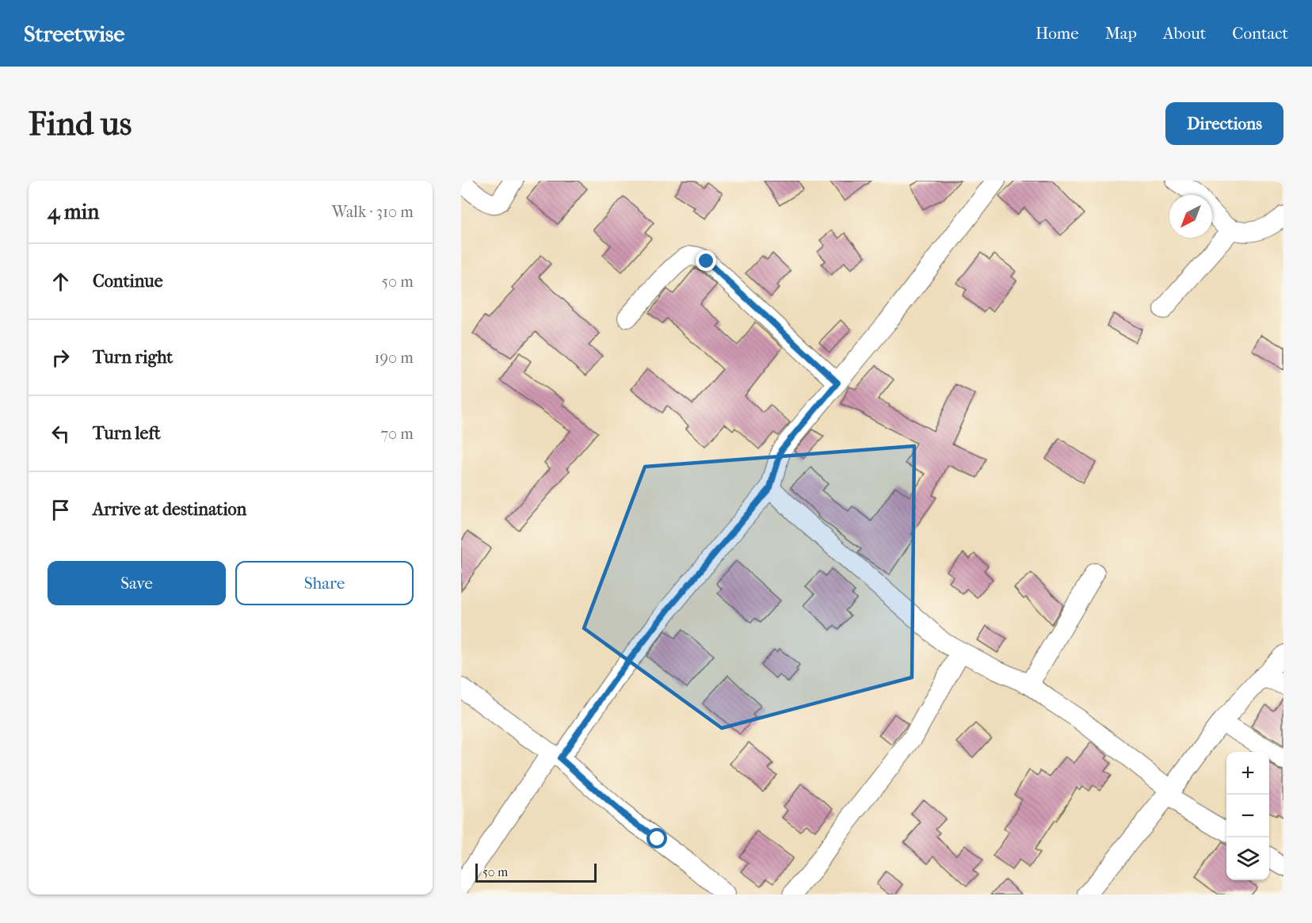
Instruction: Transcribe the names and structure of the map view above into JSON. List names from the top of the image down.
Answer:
{
  "scale_bar": "50 m",
  "north": "bottom left",
  "page": {
    "header": "Streetwise",
    "nav": [
      "Home",
      "Map",
      "About",
      "Contact"
    ],
    "buttons": [
      "Directions",
      ["Save", "Share"]
    ],
    "title": "Find us",
    "heading": ["4 min", "Walk · 310 m"],
    "list": [
      ["Continue", "50 m"],
      ["Turn right", "190 m"],
      ["Turn left", "70 m"],
      "Arrive at destination"
    ],
    "map_buttons": ["+", "−"],
    "scale": "50 m"
  }
}
